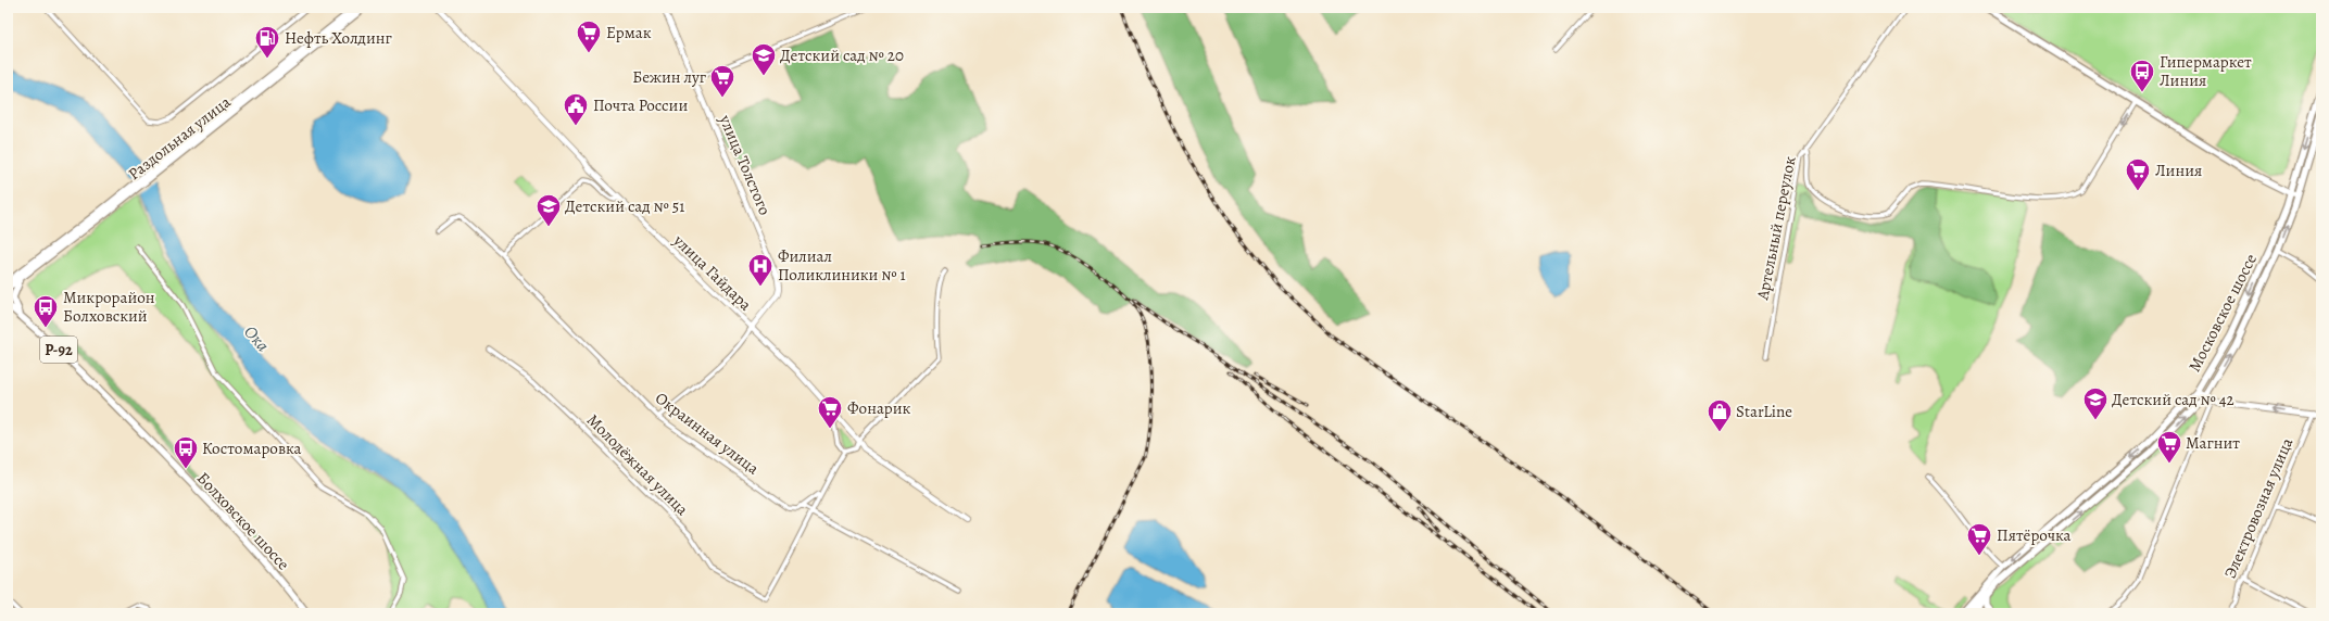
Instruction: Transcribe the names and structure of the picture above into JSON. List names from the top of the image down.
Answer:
{
  "streets": {
    "main road": [
      "Раздольная улица",
      "Московское шоссе",
      "Р-92",
      "Болховское шоссе"
    ],
    "street": [
      "улица Толстого",
      "Артельный переулок",
      "улица Гайдара",
      "Окраинная улица",
      "Молодёжная улица",
      "Электровозная улица"
    ]
  },
  "crossings": [
    ["улица Толстого", "улица Гайдара"],
    ["Окраинная улица", "Молодёжная улица"]
  ],
  "water": ["Ока"],
  "places": {
    "supermarket": [
      "Ермак",
      "Бежин луг",
      "Линия",
      "Фонарик",
      "Магнит",
      "Пятёрочка"
    ],
    "fuel station": ["Нефть Холдинг"],
    "school or university": ["Детский сад № 20", "Детский сад № 51", "Детский сад № 42"],
    "bus stop": ["Гипермаркет Линия", "Микрорайон Болховский", "Костомаровка"],
    "public building": ["Почта России"],
    "hospital": ["Филиал Поликлиники № 1"],
    "shop": ["StarLine"]
  }
}
